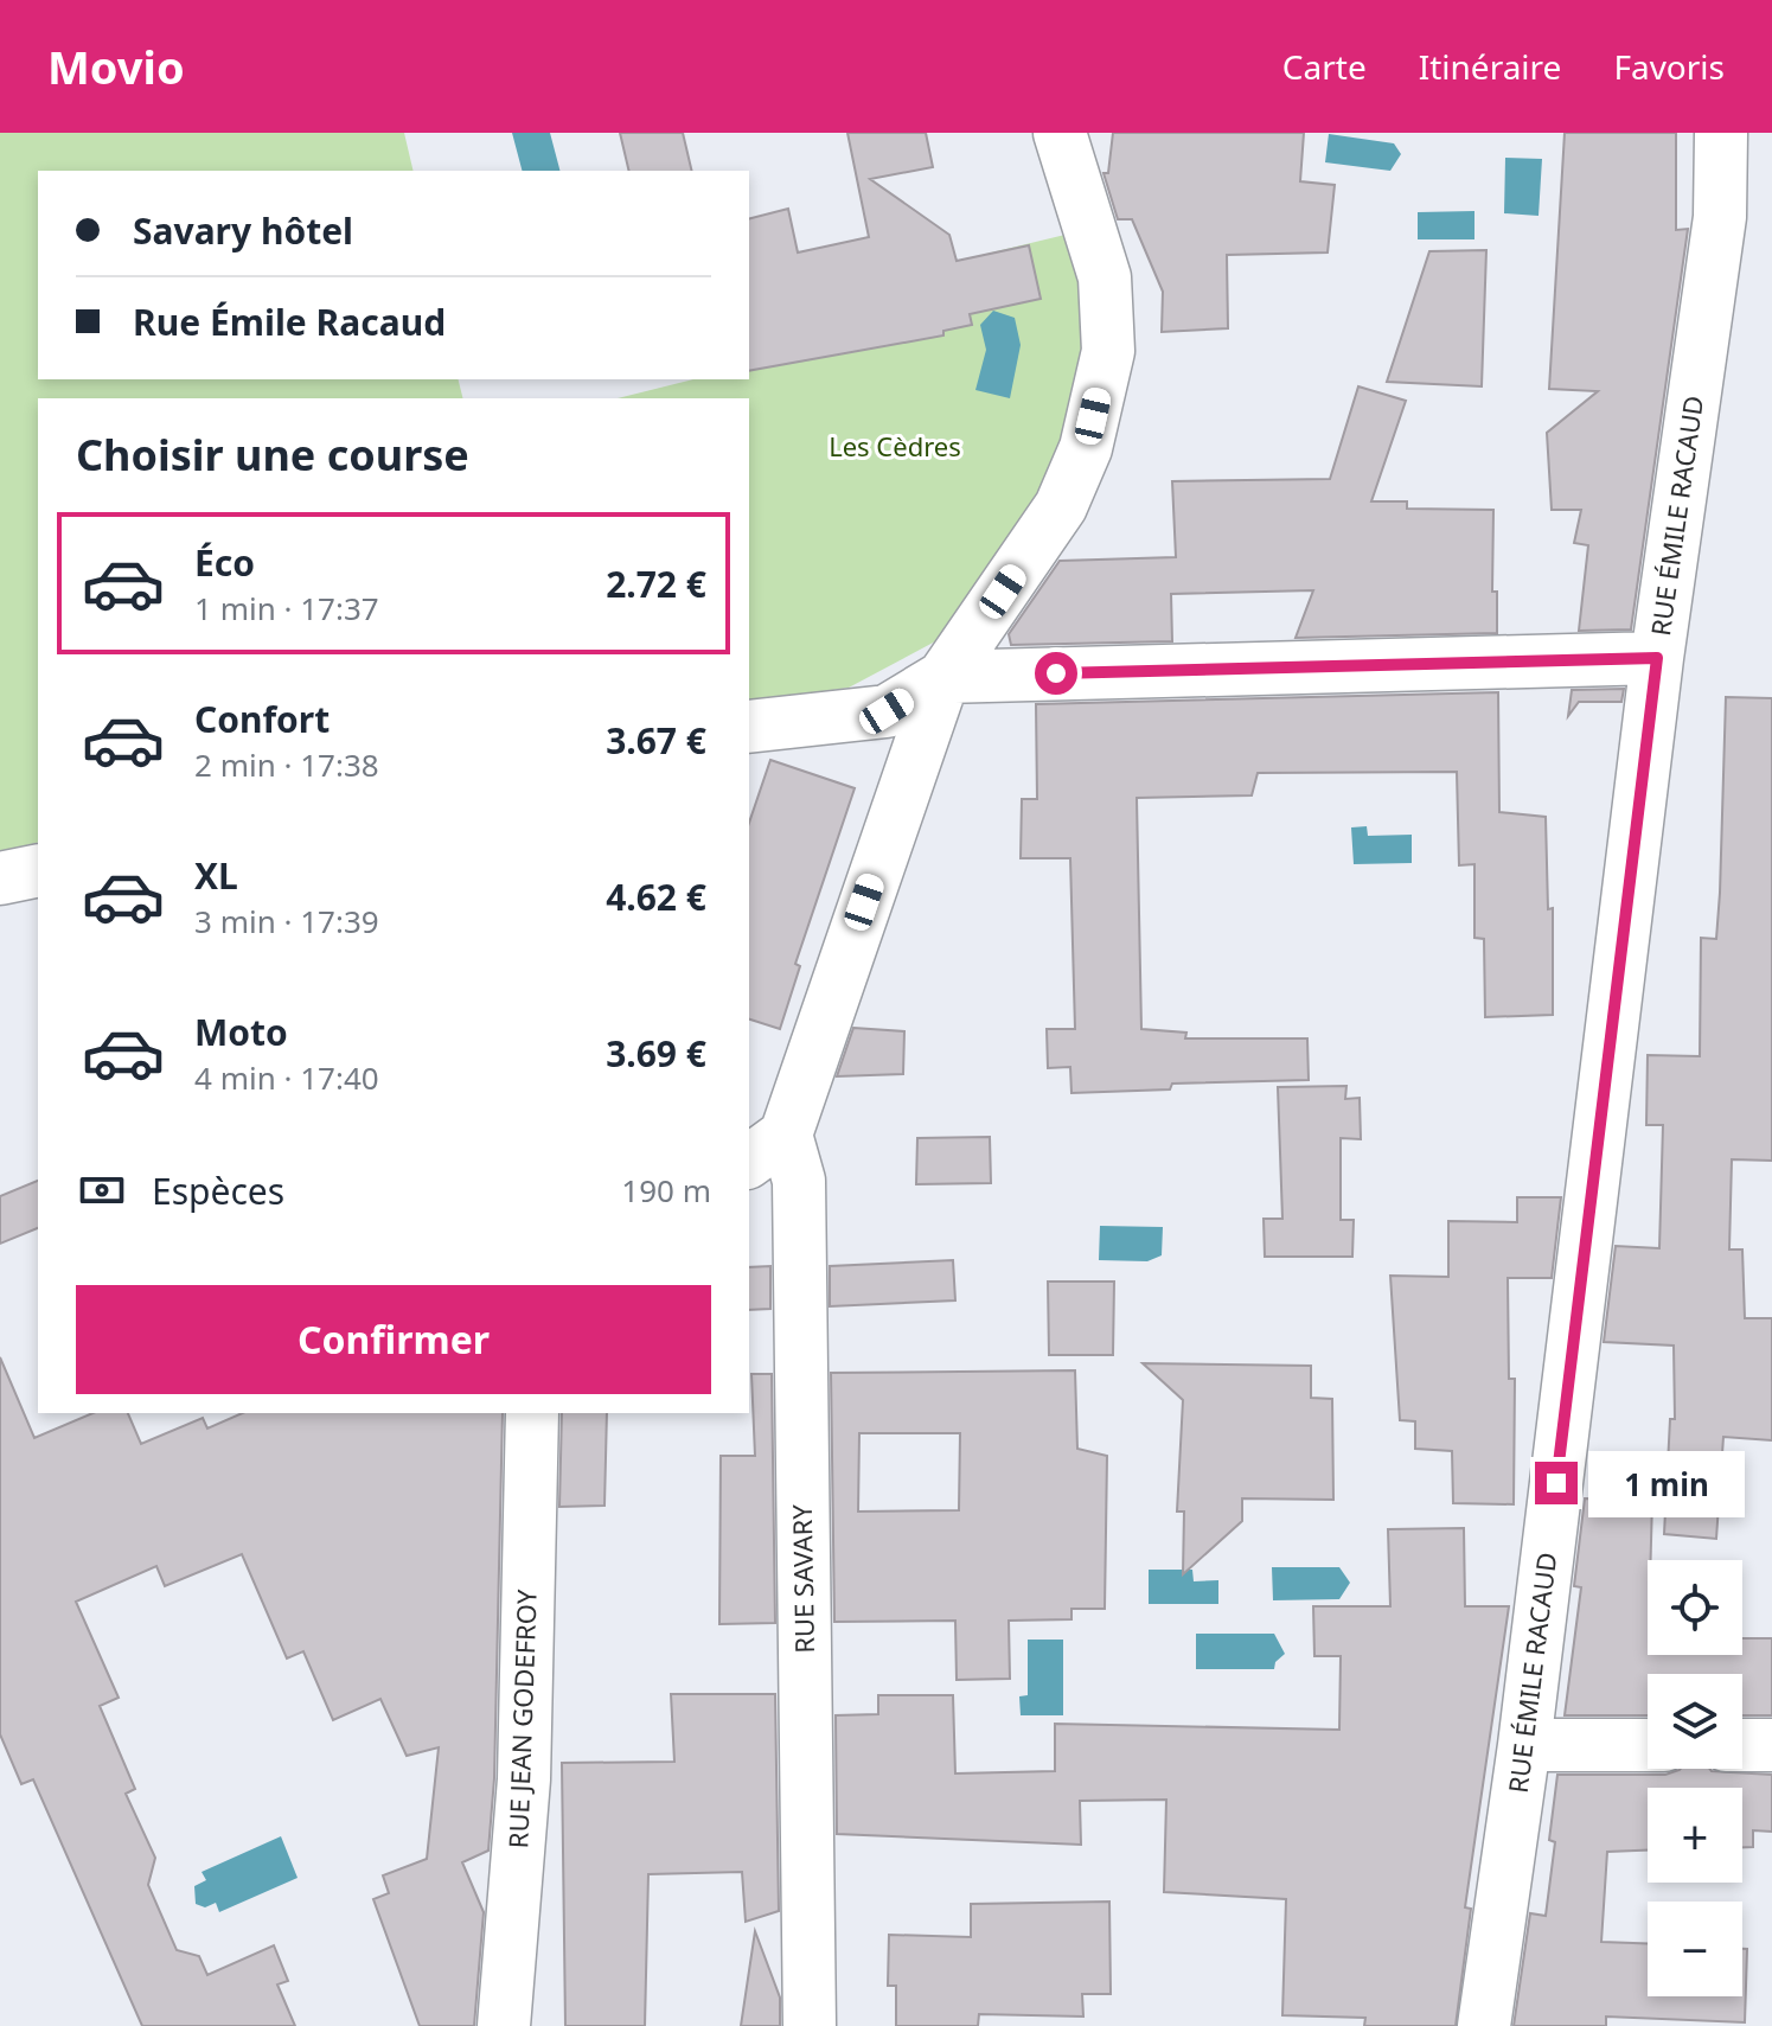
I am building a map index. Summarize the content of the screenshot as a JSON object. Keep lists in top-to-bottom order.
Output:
{
  "streets": {
    "street": ["RUE ÉMILE RACAUD", "RUE SAVARY", "RUE JEAN GODEFROY"]
  },
  "parks": ["Les Cèdres"],
  "page": {
    "header": "Movio",
    "nav": ["Carte", "Itinéraire", "Favoris"],
    "banner": ["Savary hôtel", "Rue Émile Racaud"],
    "heading": "Choisir une course",
    "list": [
      {
        "name": "Éco",
        "note": "1 min · 17:37",
        "value": "2.72 €"
      },
      {
        "name": "Confort",
        "note": "2 min · 17:38",
        "value": "3.67 €"
      },
      {
        "name": "XL",
        "note": "3 min · 17:39",
        "value": "4.62 €"
      },
      {
        "name": "Moto",
        "note": "4 min · 17:40",
        "value": "3.69 €"
      }
    ],
    "pay": ["Espèces", "190 m"],
    "buttons": "Confirmer",
    "bubble": "1 min",
    "map_buttons": ["+", "−"]
  }
}
